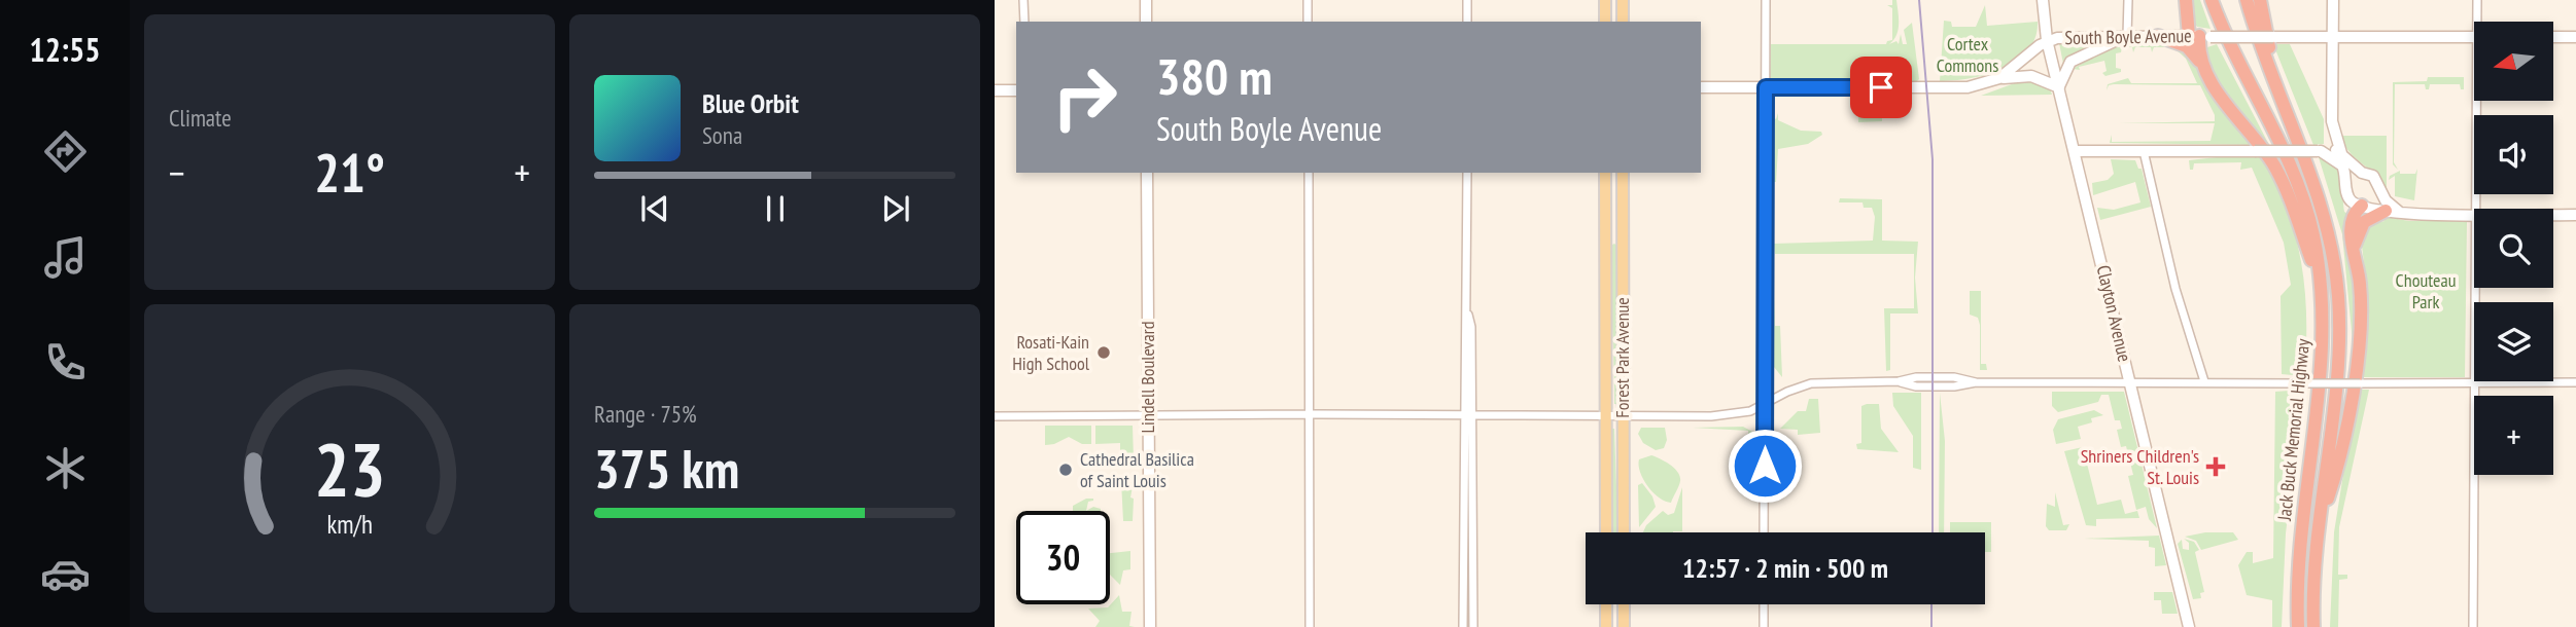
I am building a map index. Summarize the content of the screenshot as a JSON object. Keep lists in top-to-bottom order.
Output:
{
  "streets": {
    "highway": ["Jack Buck Memorial Highway"],
    "main road": ["Forest Park Avenue"],
    "street": ["South Boyle Avenue", "Clayton Avenue", "Lindell Boulevard"]
  },
  "crossings": [
    ["South Boyle Avenue", "Clayton Avenue"]
  ],
  "parks": ["Cortex Commons", "Chouteau Park"],
  "places": {
    "other": ["Rosati-Kain High School", "Cathedral Basilica of Saint Louis"],
    "health": ["Shriners Children's St. Louis"]
  },
  "north": "left",
  "page": {
    "tabs": "12:55",
    "tile": [
      "Climate",
      ["Range · 75%", "375 km"]
    ],
    "map_buttons": "+",
    "turn": ["380 m", "South Boyle Avenue"],
    "song": ["Blue Orbit", "Sona"],
    "heat": ["−", "21°", "+"],
    "limit": "30",
    "trip": "12:57 · 2 min · 500 m",
    "gauge": ["23", "km/h"]
  }
}
